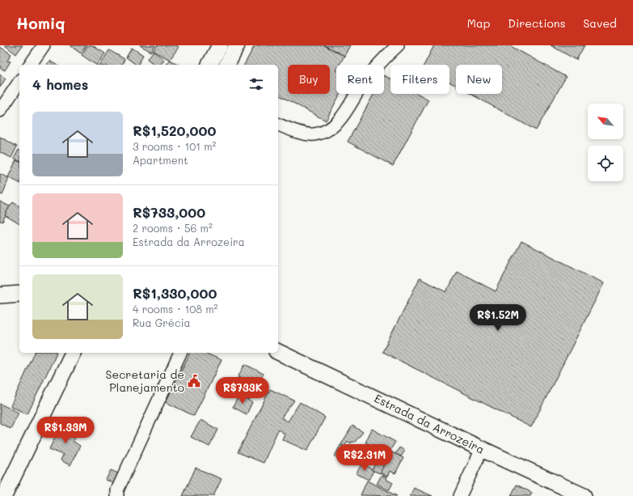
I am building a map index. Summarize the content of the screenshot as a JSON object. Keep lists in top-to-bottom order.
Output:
{
  "streets": {
    "main road": ["Estrada da Arrozeira"]
  },
  "places": {
    "public building": ["Secretaria de Planejamento"]
  },
  "north": "top left",
  "page": {
    "header": "Homiq",
    "nav": ["Map", "Directions", "Saved"],
    "chip": [
      "Buy",
      "Rent",
      "Filters",
      "New"
    ],
    "heading": "4 homes",
    "list": [
      {
        "name": "R$1,520,000",
        "note": "3 rooms · 101 m² · Apartment"
      },
      {
        "name": "R$733,000",
        "note": "2 rooms · 56 m² · Estrada da Arrozeira"
      },
      {
        "name": "R$1,330,000",
        "note": "4 rooms · 108 m² · Rua Grécia"
      }
    ],
    "price": [
      "R$1.52M",
      "R$733K",
      "R$1.33M",
      "R$2.31M"
    ]
  }
}
